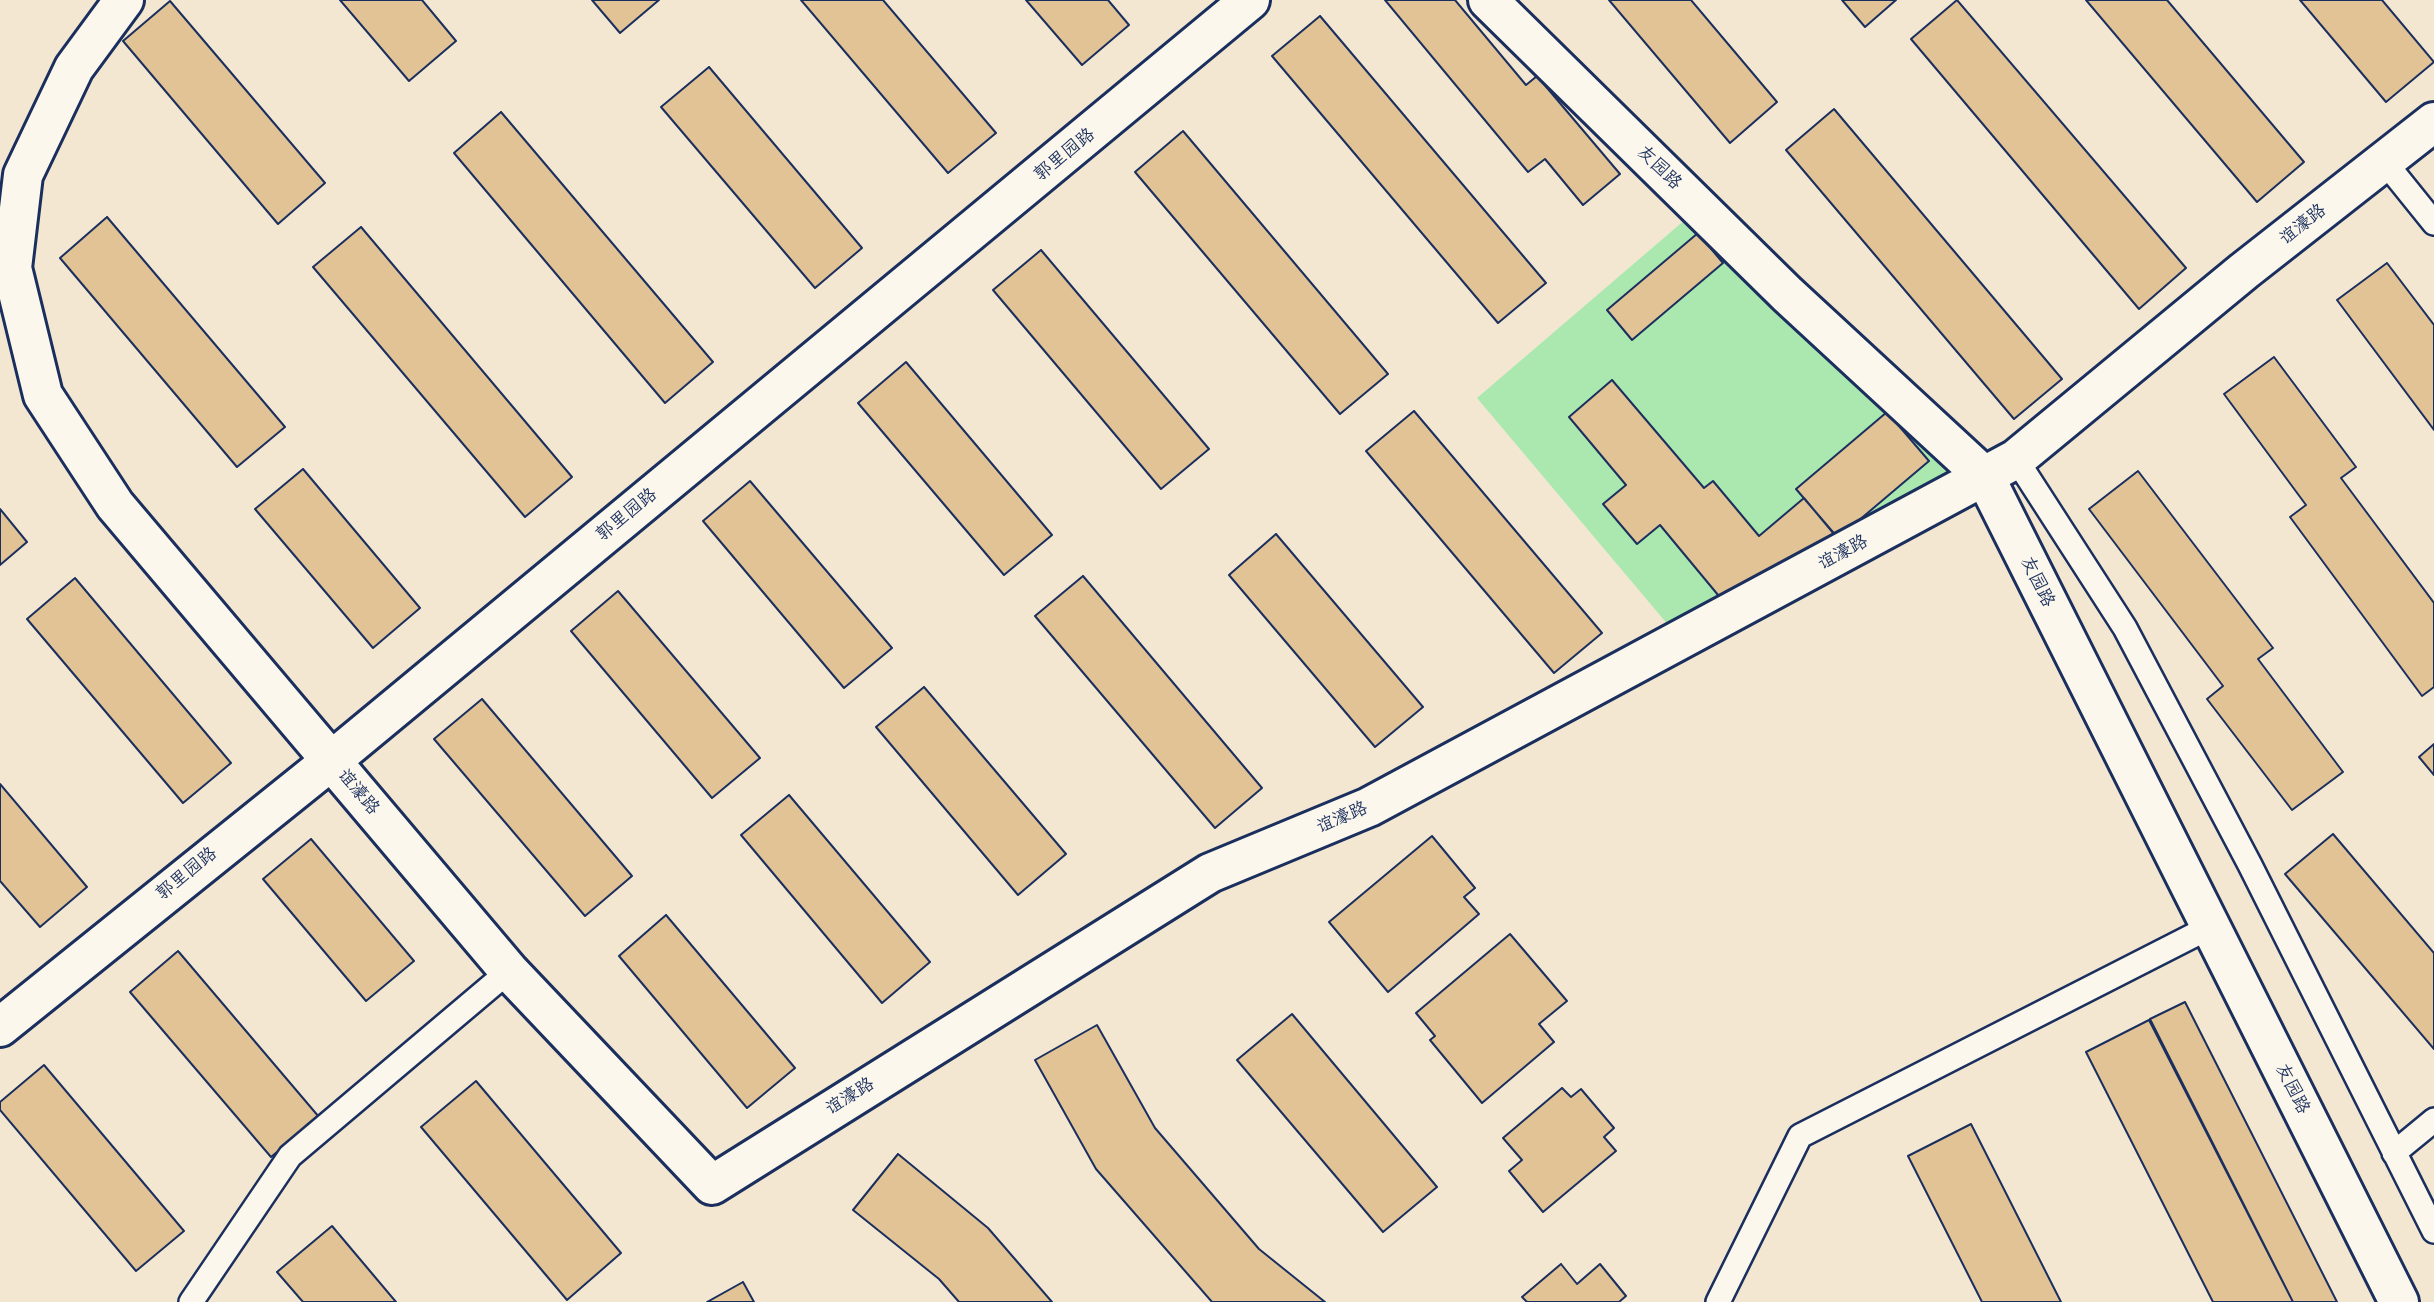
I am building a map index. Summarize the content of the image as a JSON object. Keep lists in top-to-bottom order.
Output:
{
  "streets": {
    "street": ["郭里园路", "友园路", "谊濠路"]
  },
  "crossings": [
    ["郭里园路", "谊濠路"],
    ["友园路", "谊濠路"]
  ]
}
